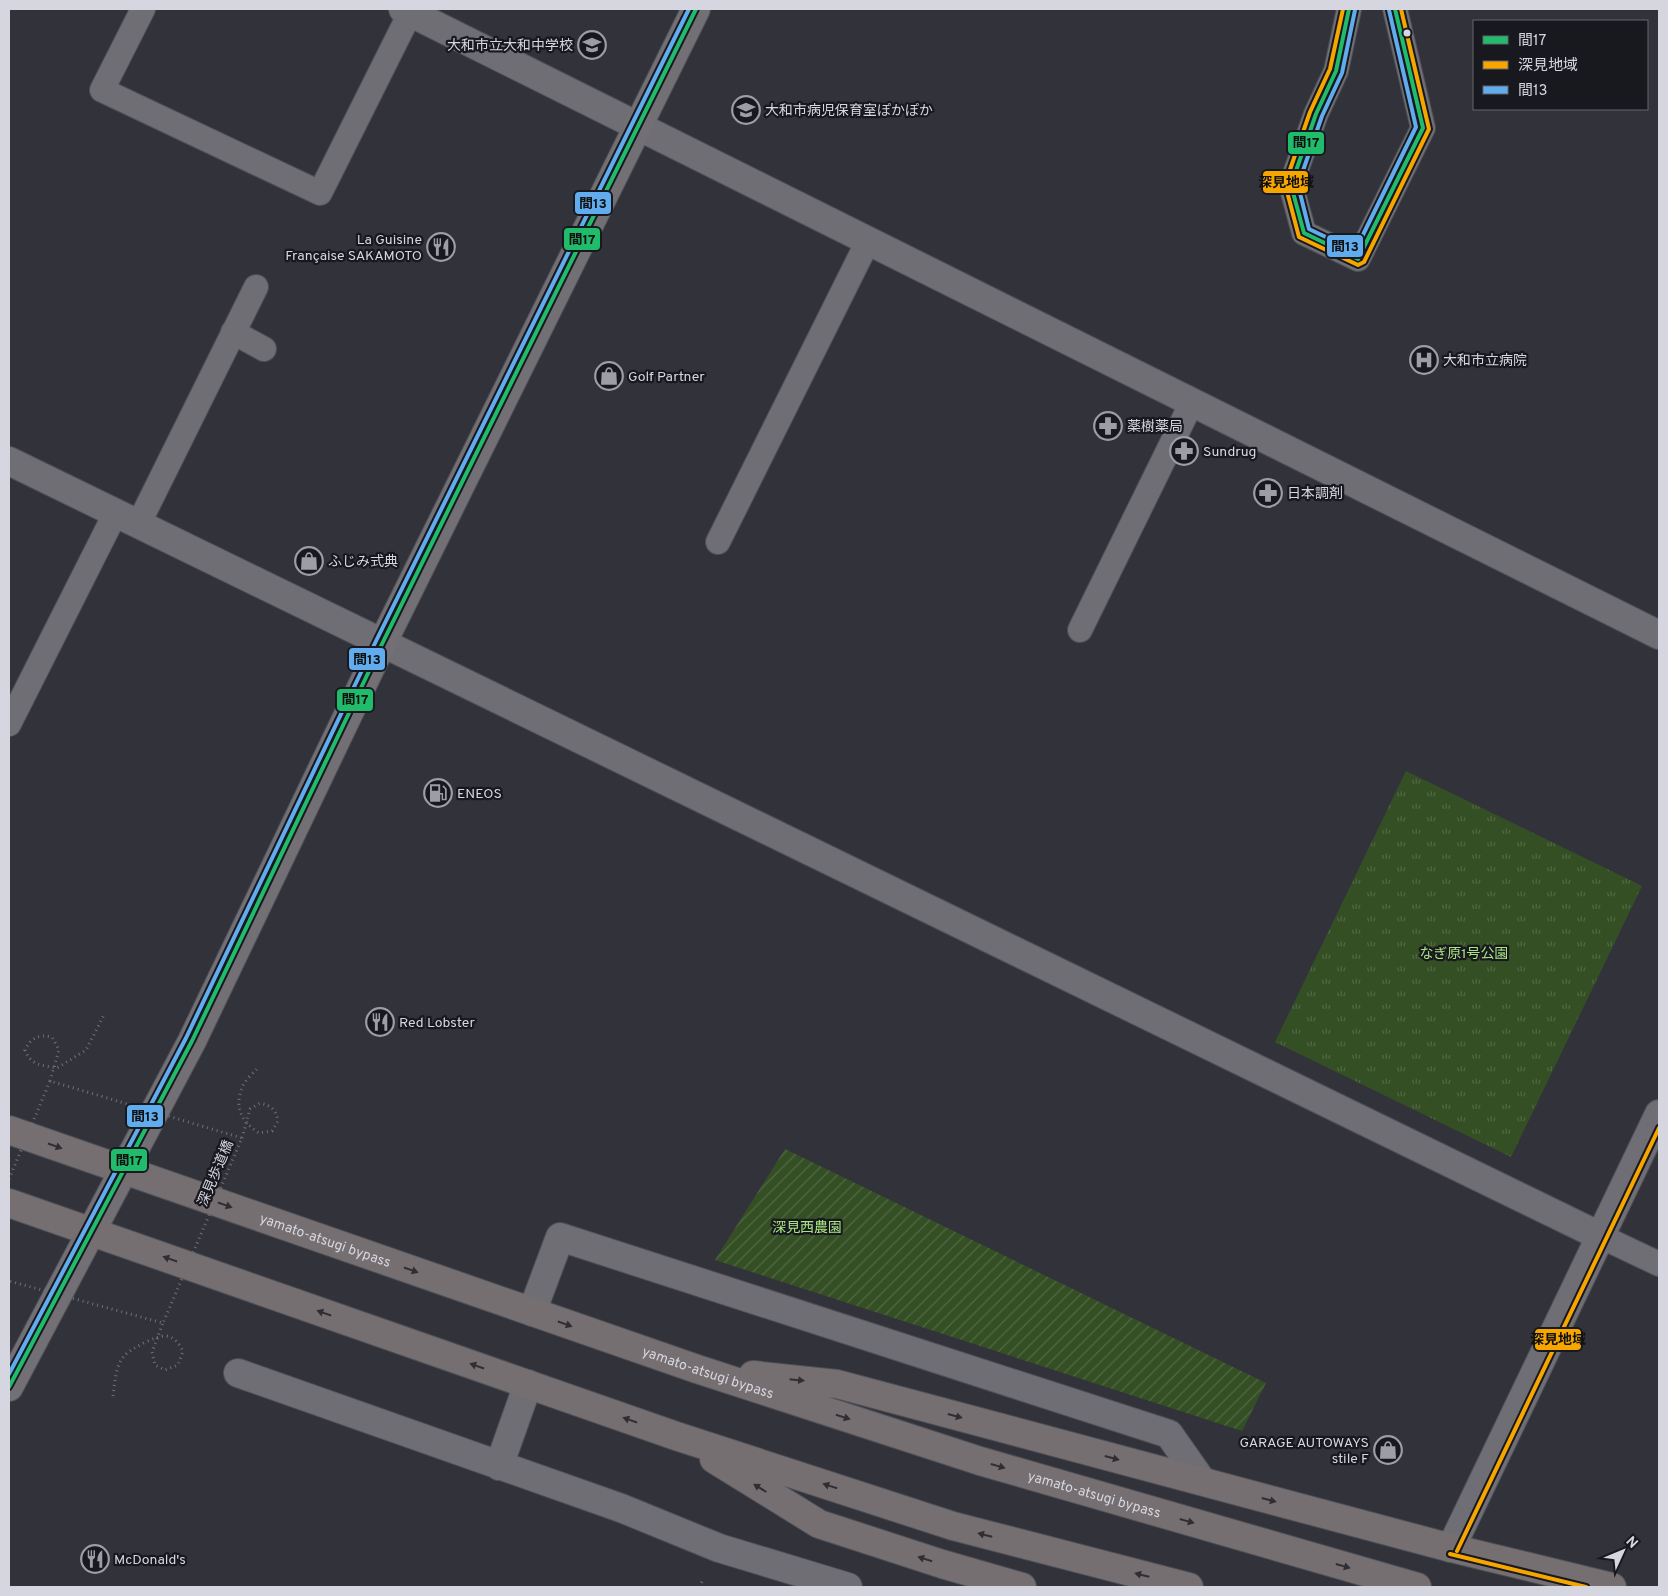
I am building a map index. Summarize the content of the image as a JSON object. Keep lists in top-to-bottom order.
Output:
{
  "streets": {
    "highway": ["yamato-atsugi bypass"],
    "path": ["深見歩道橋"]
  },
  "parks": ["なぎ原1号公園", "深見西農園"],
  "places": {
    "school or university": ["大和市立大和中学校", "大和市病児保育室ぽかぽか"],
    "restaurant": ["La Guisine Française SAKAMOTO", "Red Lobster", "McDonald's"],
    "hospital": ["大和市立病院"],
    "shop": ["Golf Partner", "ふじみ式典", "GARAGE AUTOWAYS stile F"],
    "pharmacy": ["薬樹薬局", "Sundrug", "日本調剤"],
    "fuel station": ["ENEOS"]
  },
  "lines": ["transit line 間17", "transit line 深見地域", "transit line 間13"],
  "legend": ["間17", "深見地域", "間13"],
  "north": "top right"
}
